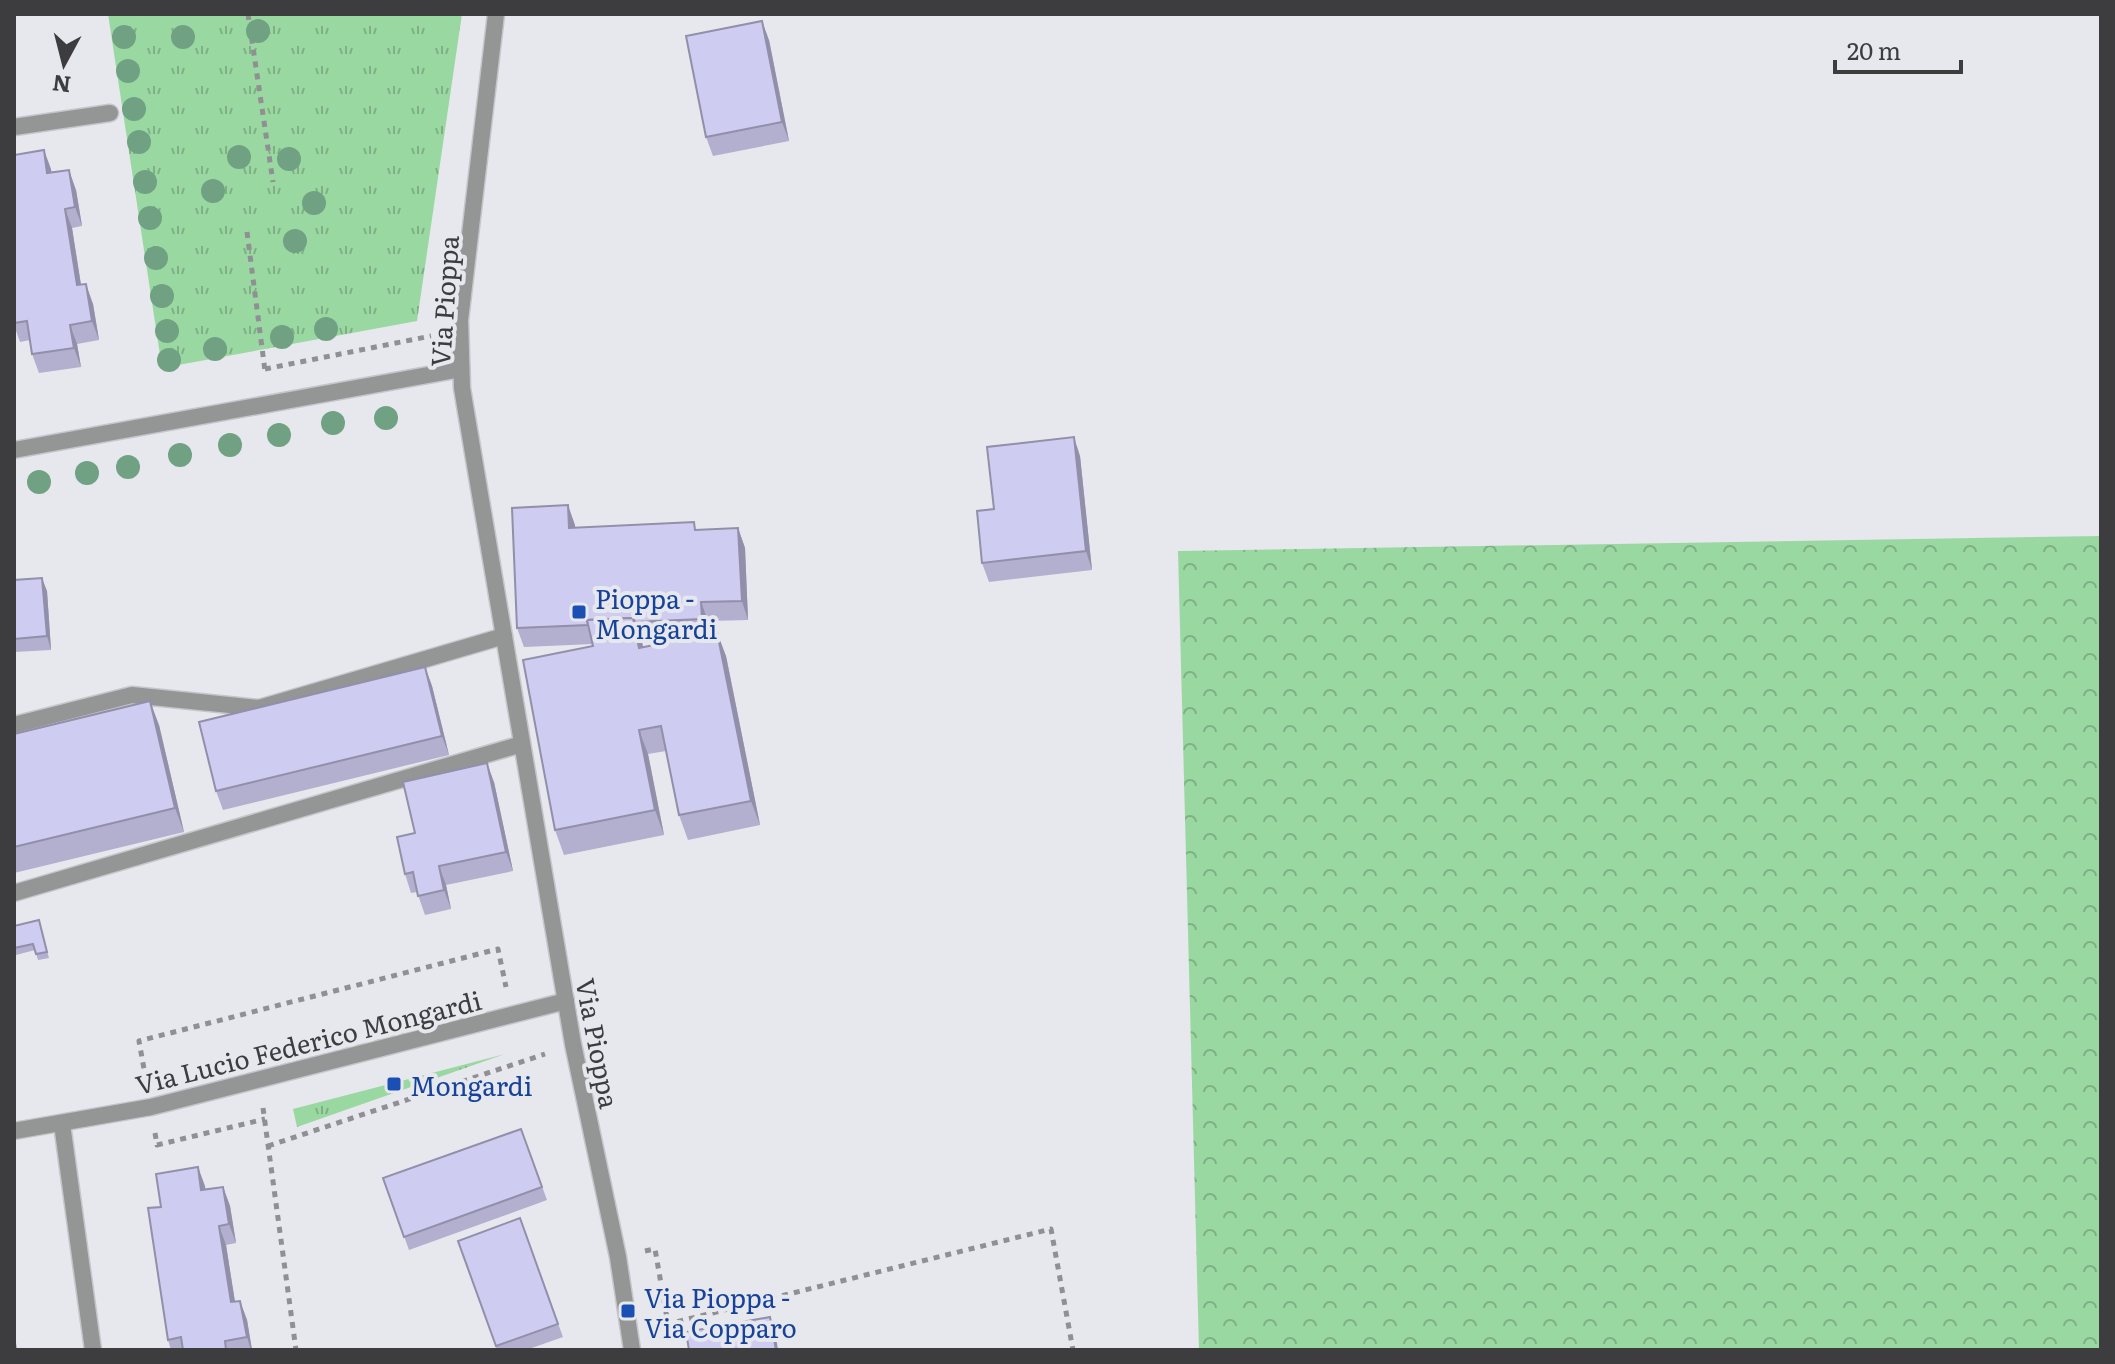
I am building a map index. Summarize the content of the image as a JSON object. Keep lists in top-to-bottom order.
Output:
{
  "streets": {
    "street": ["Via Pioppa", "Via Lucio Federico Mongardi"]
  },
  "crossings": [
    ["Via Pioppa", "Via Lucio Federico Mongardi"]
  ],
  "places": {
    "transit": ["Pioppa - Mongardi", "Mongardi", "Via Pioppa - Via Copparo"]
  },
  "scale_bar": "20 m",
  "north": "bottom"
}
